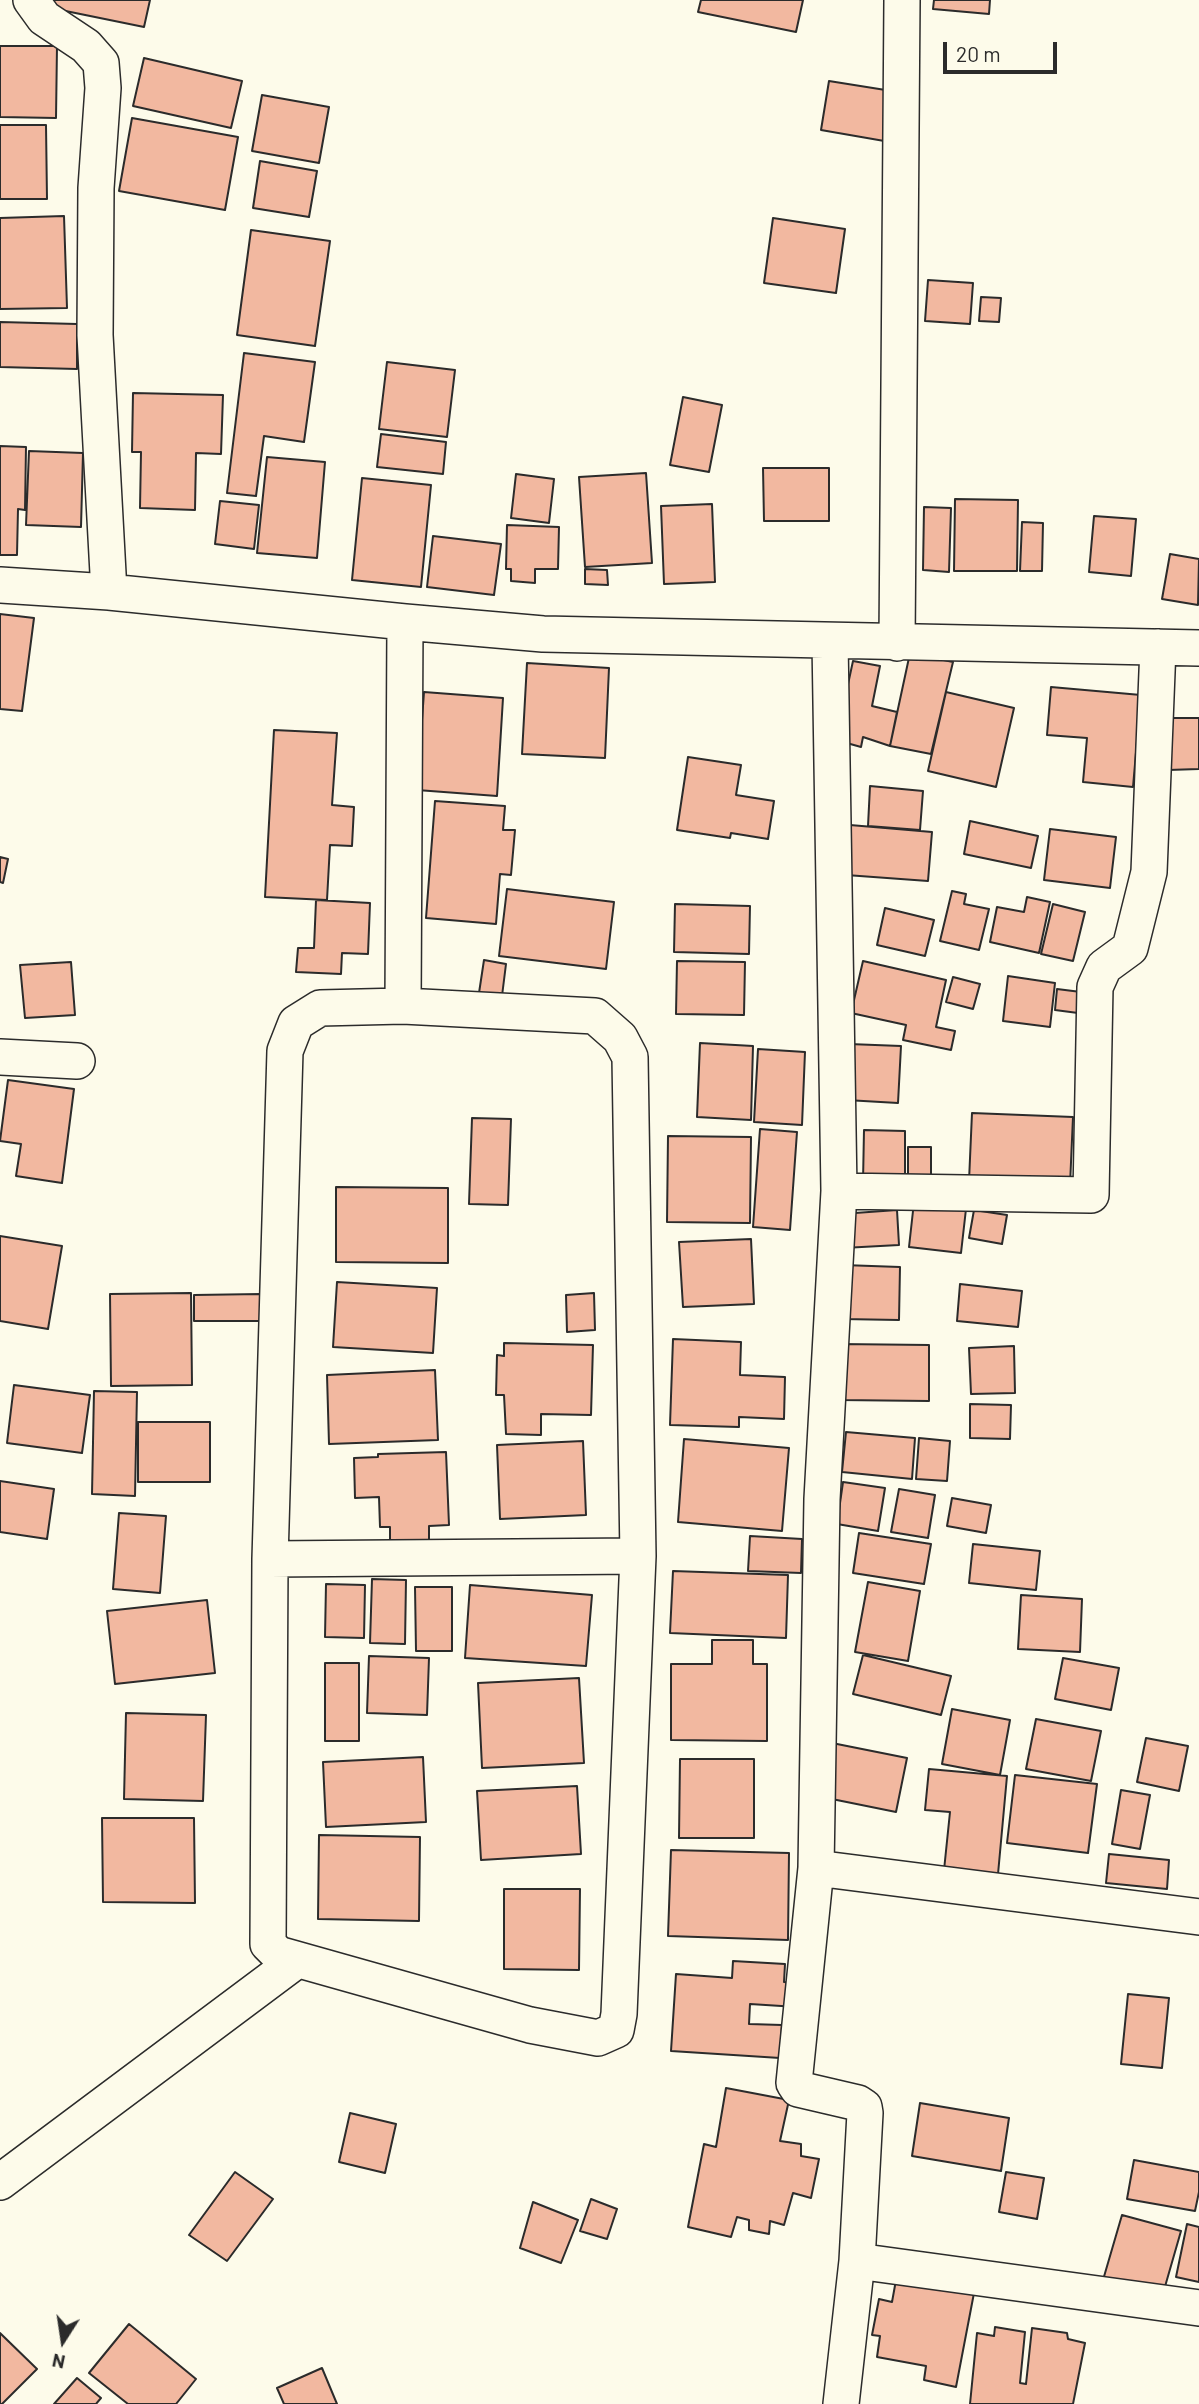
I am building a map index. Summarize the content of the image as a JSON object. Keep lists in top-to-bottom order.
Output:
{
  "scale_bar": "20 m",
  "north": "bottom"
}
